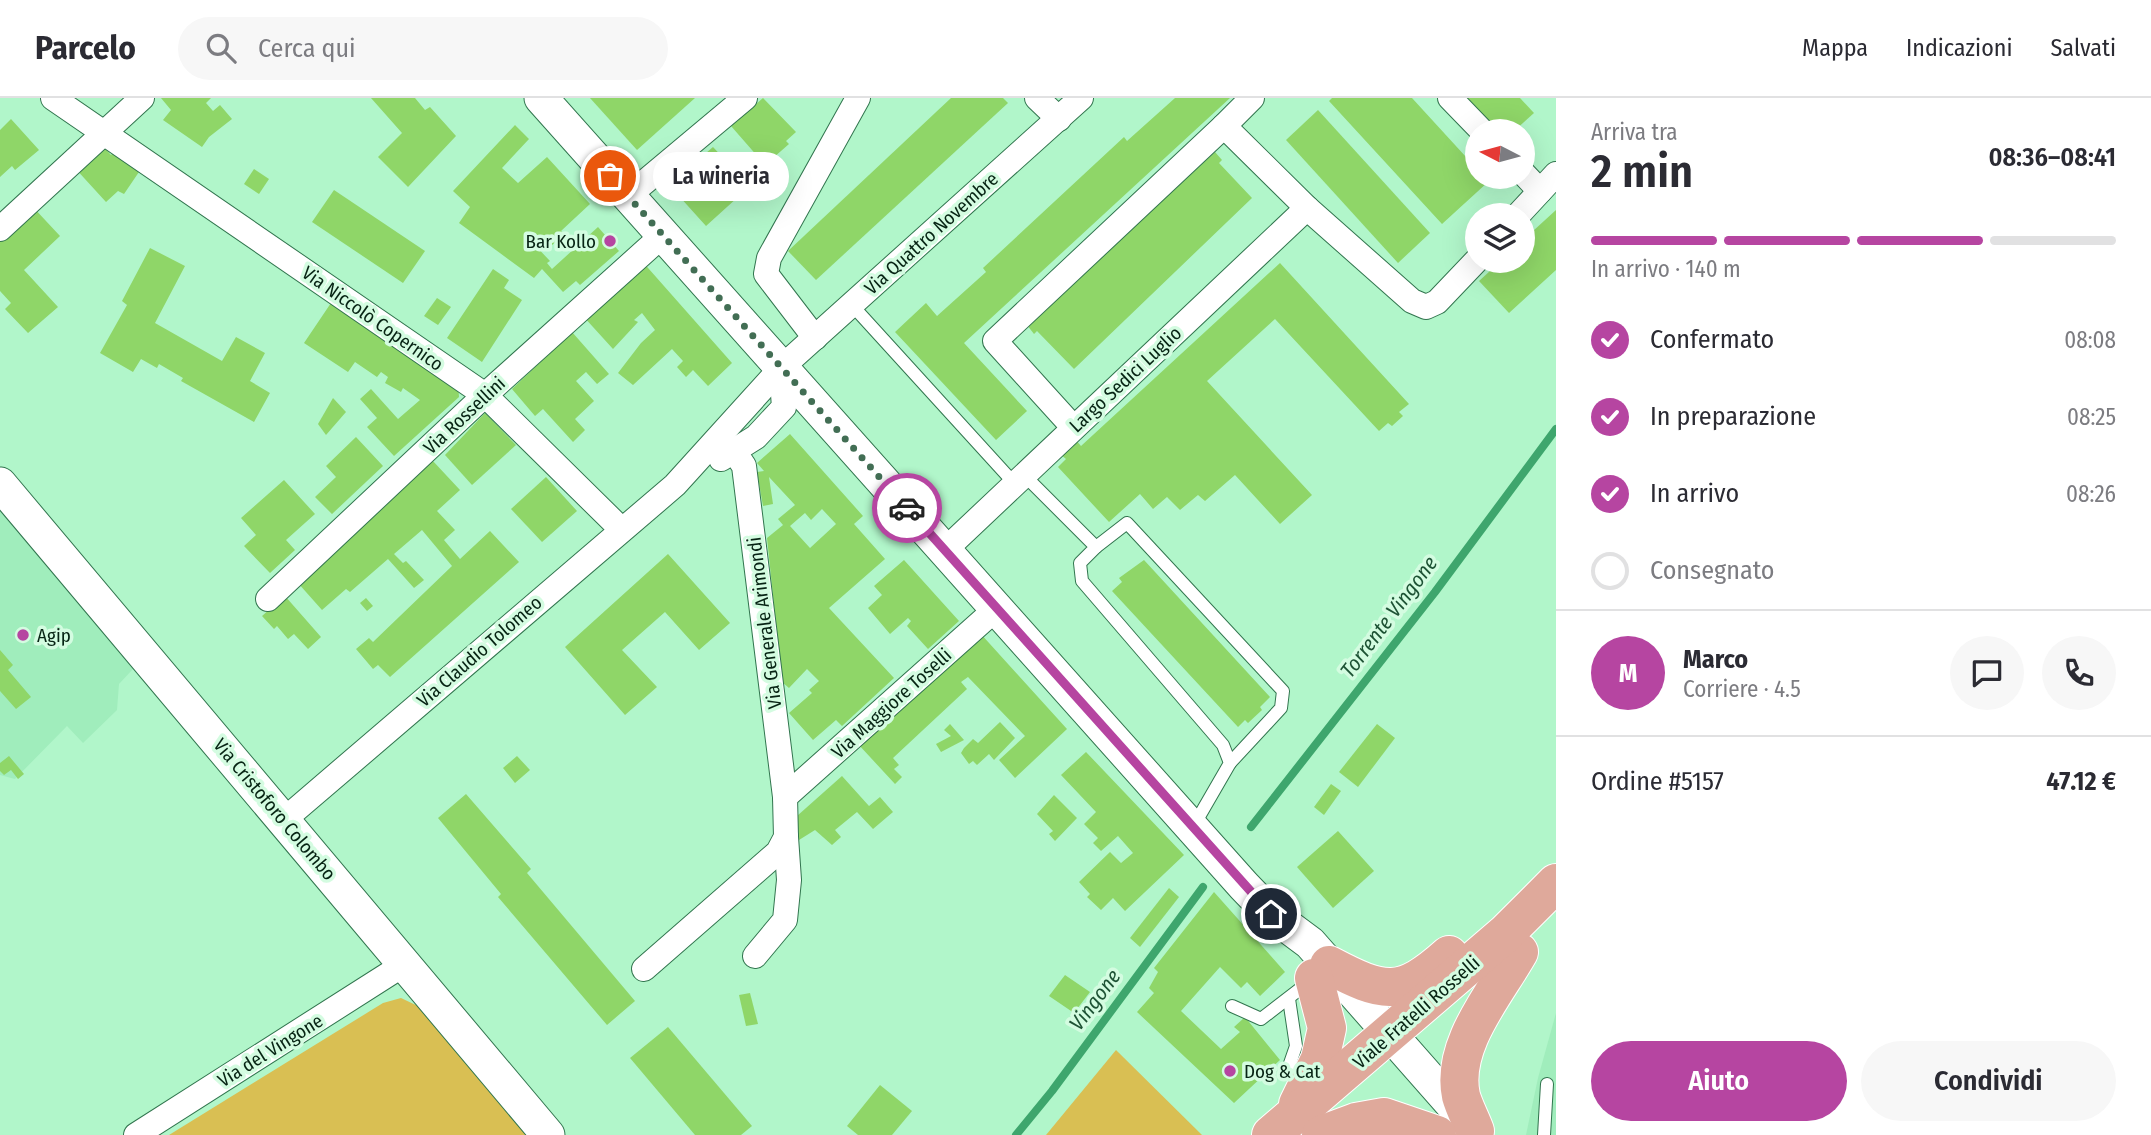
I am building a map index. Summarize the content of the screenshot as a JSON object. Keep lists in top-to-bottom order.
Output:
{
  "streets": {
    "main road": ["Via Cristoforo Colombo", "Viale Fratelli Rosselli"],
    "street": [
      "Via Quattro Novembre",
      "Via Niccolò Copernico",
      "Largo Sedici Luglio",
      "Via Rossellini",
      "Via Generale Arimondi",
      "Via Claudio Tolomeo",
      "Via Maggiore Toselli",
      "Via del Vingone"
    ]
  },
  "crossings": [
    ["Via Quattro Novembre", "Via Claudio Tolomeo"],
    ["Via Niccolò Copernico", "Via Rossellini"],
    ["Via Niccolò Copernico", "Via Claudio Tolomeo"],
    ["Via Generale Arimondi", "Via Claudio Tolomeo"],
    ["Via Generale Arimondi", "Via Maggiore Toselli"],
    ["Via Claudio Tolomeo", "Via Cristoforo Colombo"],
    ["Via Cristoforo Colombo", "Via del Vingone"]
  ],
  "water": ["Torrente Vingone", "Vingone"],
  "places": [
    "La wineria",
    "Bar Kollo",
    "Agip",
    "Dog & Cat"
  ],
  "north": "left",
  "page": {
    "header": "Parcelo",
    "search": "Cerca qui",
    "nav": ["Mappa", "Indicazioni", "Salvati"],
    "heading": ["2 min", "Arriva tra", "08:36–08:41"],
    "panel": [
      "Marco",
      "Corriere · 4.5",
      "Ordine #5157",
      "47.12 €"
    ],
    "bubble": "La wineria",
    "bar": "In arrivo · 140 m",
    "list": [
      ["Confermato", "08:08"],
      ["In preparazione", "08:25"],
      ["In arrivo", "08:26"],
      "Consegnato"
    ],
    "round": "M",
    "buttons": ["Aiuto", "Condividi"]
  }
}
